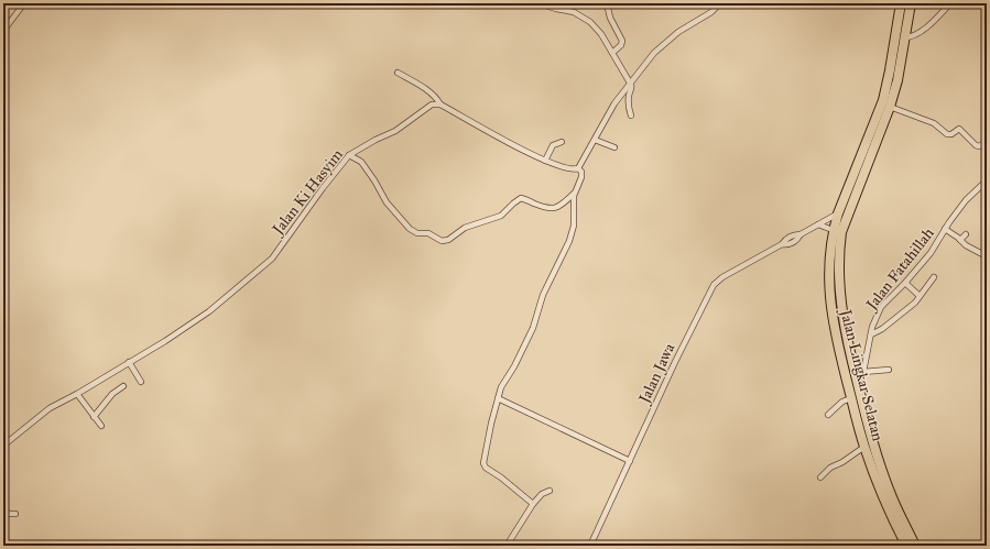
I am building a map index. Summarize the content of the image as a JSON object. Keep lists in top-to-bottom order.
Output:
{
  "streets": {
    "highway": ["Jalan Lingkar Selatan"],
    "street": ["Jalan Ki Hasyim", "Jalan Fatahillah", "Jalan Jawa"]
  },
  "crossings": [
    ["Jalan Fatahillah", "Jalan Lingkar Selatan"],
    ["Jalan Jawa", "Jalan Lingkar Selatan"]
  ]
}
